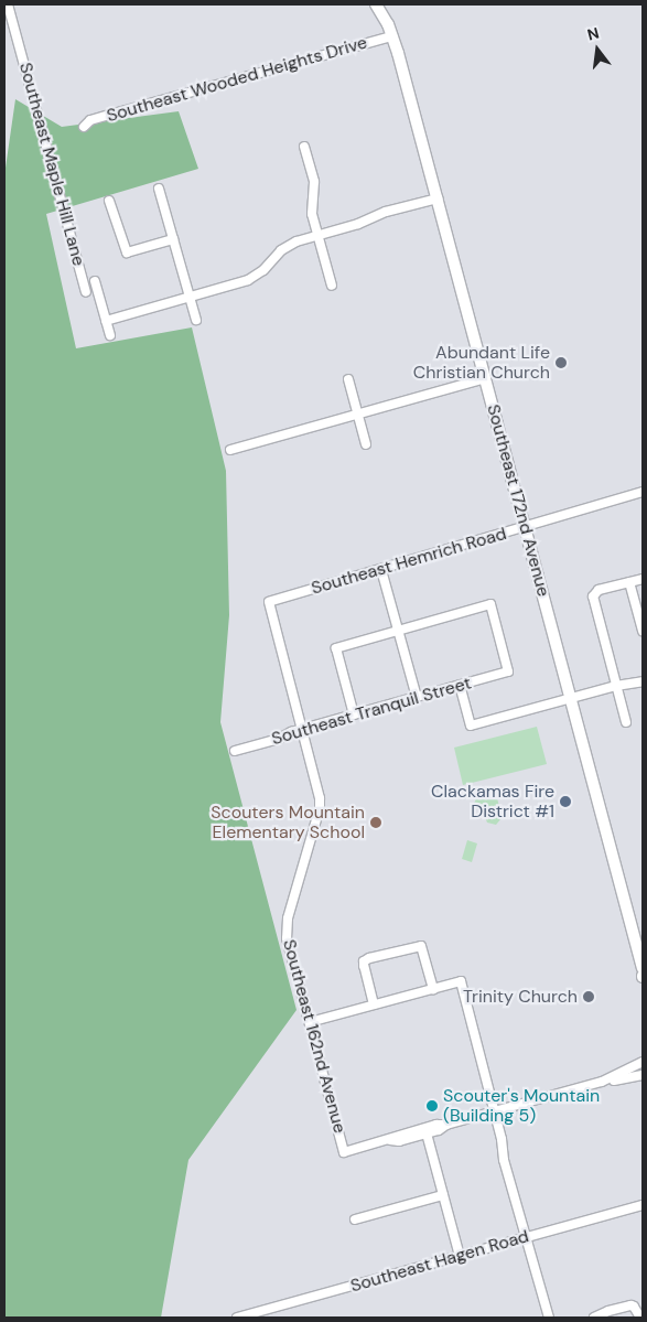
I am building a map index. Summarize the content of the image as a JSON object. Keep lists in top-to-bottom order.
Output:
{
  "streets": {
    "main road": ["Southeast 172nd Avenue"],
    "street": [
      "Southeast Wooded Heights Drive",
      "Southeast Maple Hill Lane",
      "Southeast Hemrich Road",
      "Southeast Tranquil Street",
      "Southeast 162nd Avenue",
      "Southeast Hagen Road"
    ]
  },
  "crossings": [
    ["Southeast Wooded Heights Drive", "Southeast 172nd Avenue"],
    ["Southeast 172nd Avenue", "Southeast Hemrich Road"],
    ["Southeast Hemrich Road", "Southeast 162nd Avenue"],
    ["Southeast Tranquil Street", "Southeast 162nd Avenue"]
  ],
  "places": [
    "Abundant Life Christian Church",
    "Clackamas Fire District #1",
    "Scouters Mountain Elementary School",
    "Trinity Church",
    "Scouter's Mountain (Building 5)"
  ],
  "north": "top"
}
